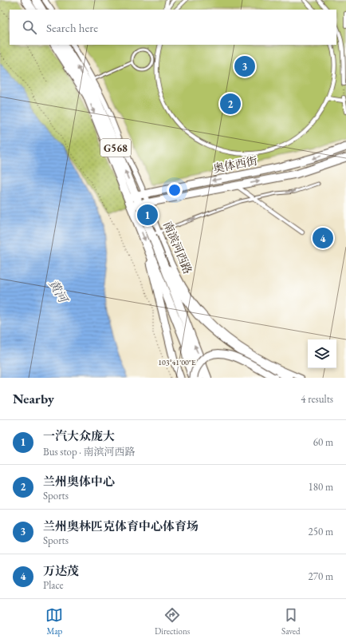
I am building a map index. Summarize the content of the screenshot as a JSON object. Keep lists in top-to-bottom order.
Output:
{
  "streets": {
    "highway": ["G568", "南滨河西路"],
    "main road": ["奥体西街"]
  },
  "crossings": [
    ["奥体西街", "南滨河西路"]
  ],
  "water": ["黄河"],
  "page": {
    "search": "Search here",
    "pins": [
      "3",
      "2",
      "1",
      "4"
    ],
    "heading": ["Nearby", "4 results"],
    "list": [
      {
        "mark": "1",
        "name": "一汽大众庞大",
        "note": "Bus stop · 南滨河西路",
        "value": "60 m"
      },
      {
        "mark": "2",
        "name": "兰州奥体中心",
        "note": "Sports",
        "value": "180 m"
      },
      {
        "mark": "3",
        "name": "兰州奥林匹克体育中心体育场",
        "note": "Sports",
        "value": "250 m"
      },
      {
        "mark": "4",
        "name": "万达茂",
        "note": "Place",
        "value": "270 m"
      }
    ],
    "nav": ["Map", "Directions", "Saved"]
  },
  "coordinates": ["103°41'00\"E"]
}
